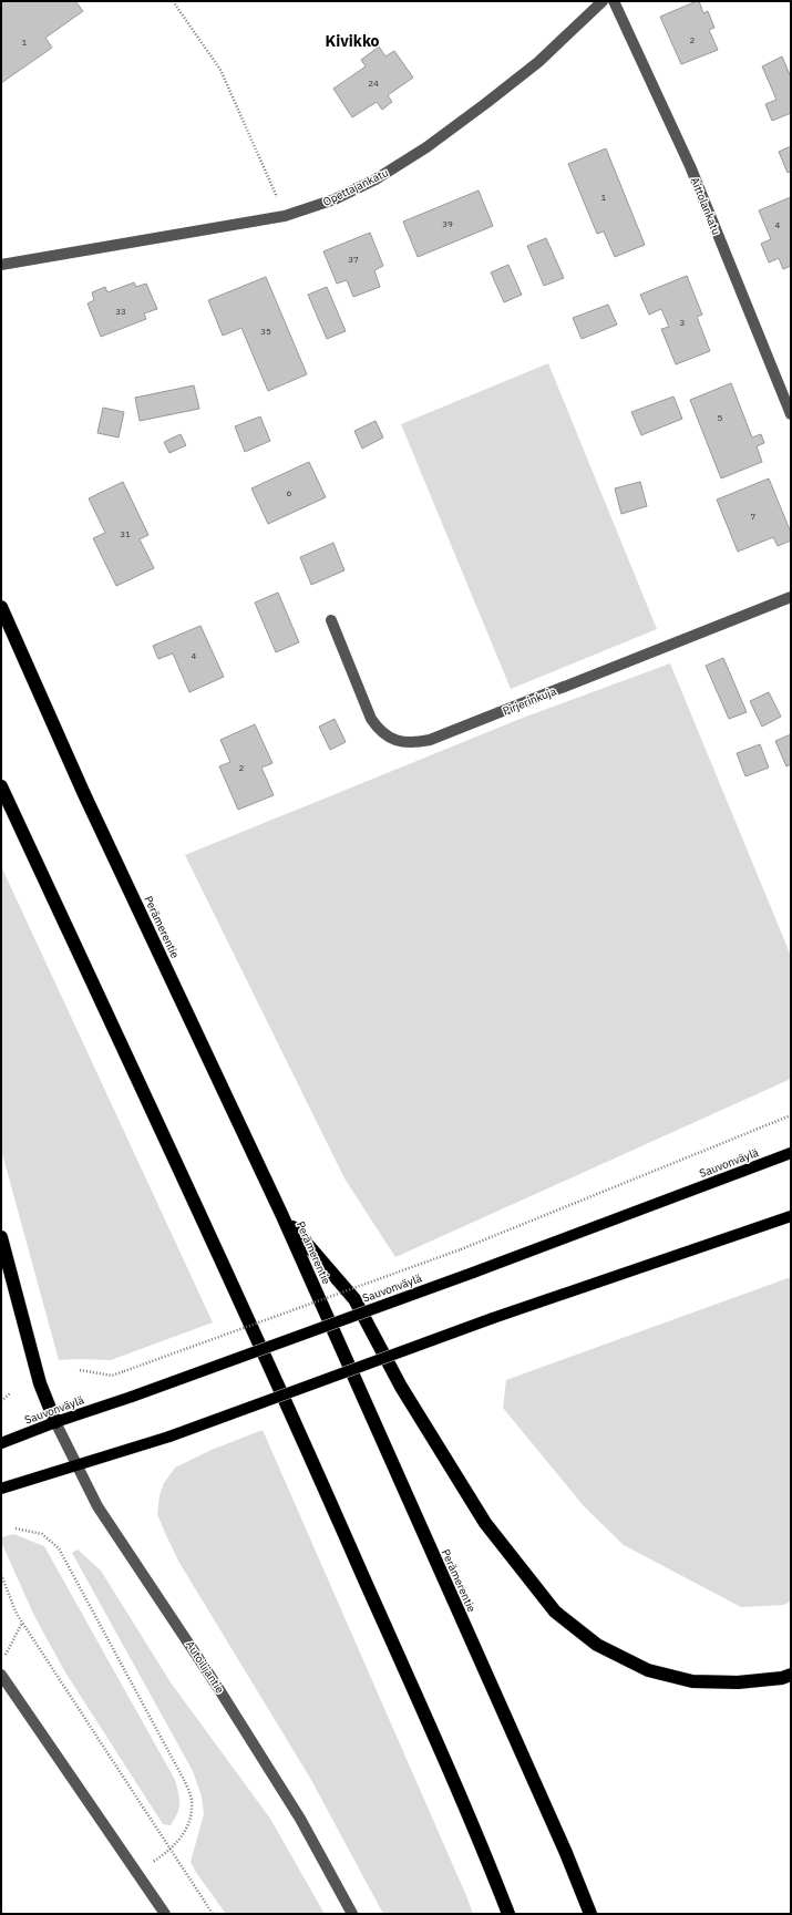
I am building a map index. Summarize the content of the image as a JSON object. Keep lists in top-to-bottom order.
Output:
{
  "streets": {
    "highway": ["Perämerentie"],
    "main road": ["Sauvonväylä"],
    "street": [
      "Opettajankatu",
      "Aittolankatu",
      "Pirjerinkuja",
      "Autoilijantie"
    ]
  },
  "crossings": [
    ["Sauvonväylä", "Autoilijantie"]
  ],
  "districts": ["Kivikko"],
  "house_numbers": [
    "2",
    "1",
    "24",
    "1",
    "39",
    "4",
    "37",
    "33",
    "3",
    "35",
    "5",
    "6",
    "7",
    "31",
    "4",
    "2"
  ]
}
